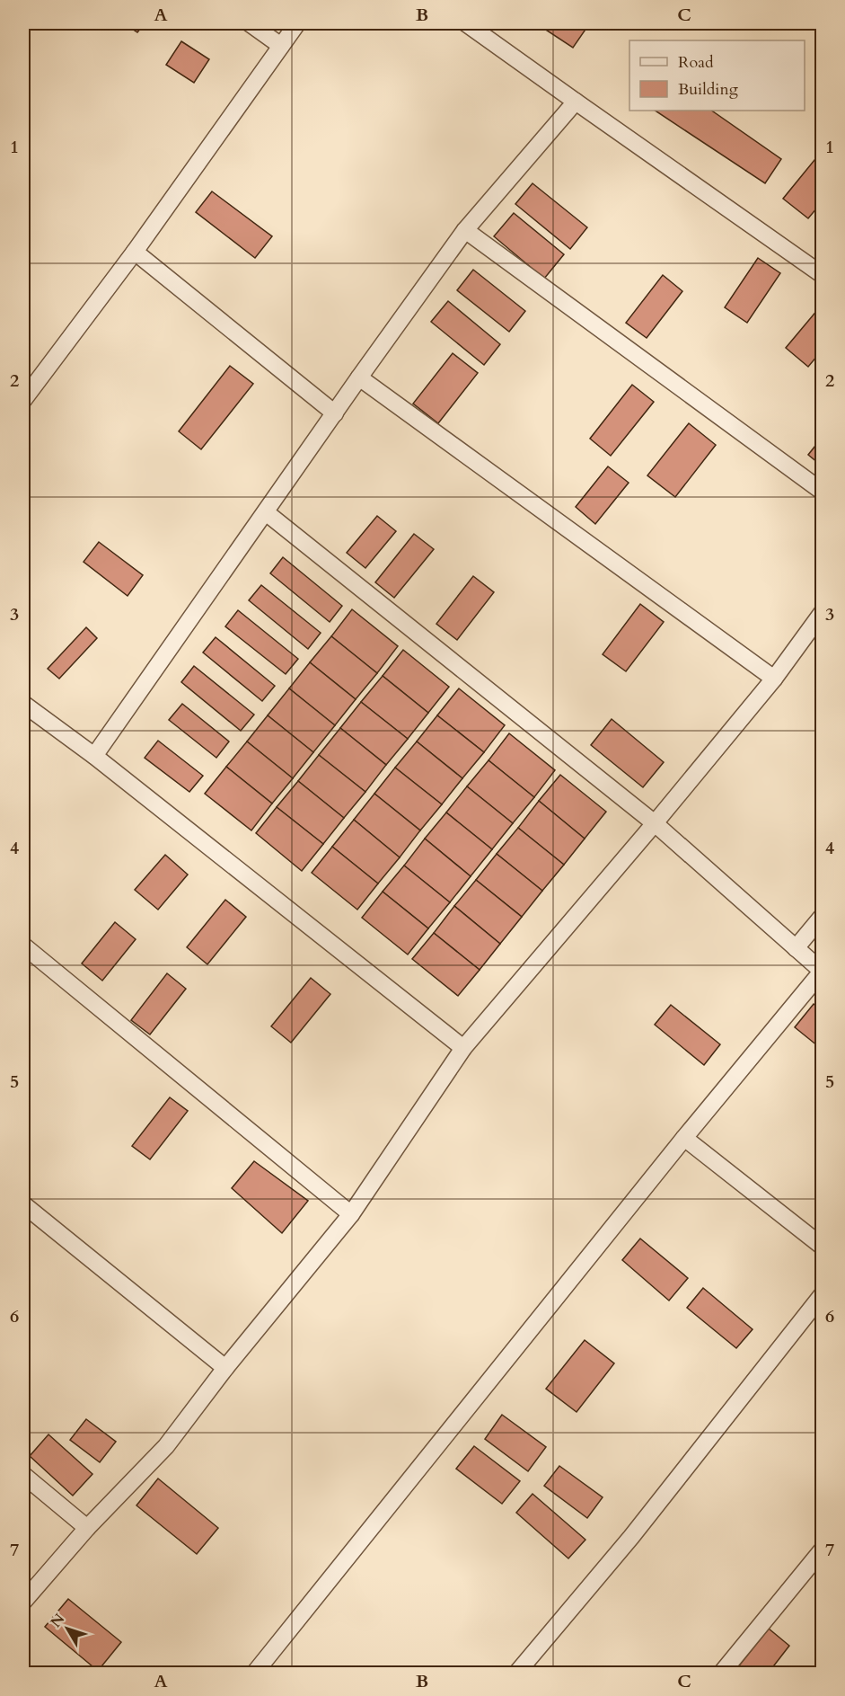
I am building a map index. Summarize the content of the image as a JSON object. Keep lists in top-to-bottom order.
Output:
{
  "legend": ["Road", "Building"],
  "north": "top left",
  "grid": {
    "columns": ["A", "B", "C"],
    "rows": [
      "1",
      "2",
      "3",
      "4",
      "5",
      "6",
      "7"
    ]
  }
}
